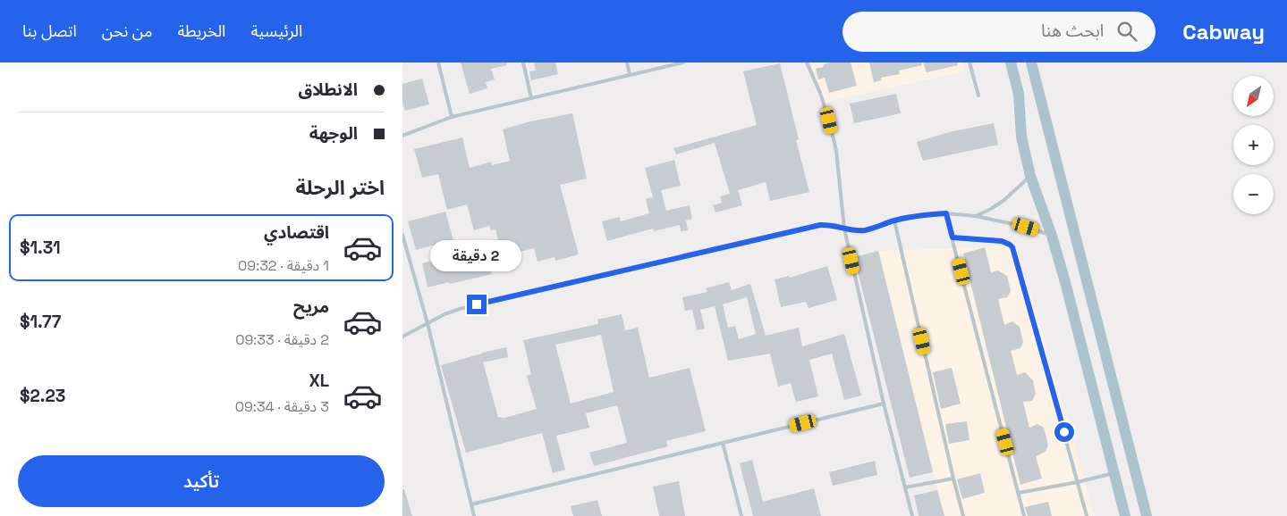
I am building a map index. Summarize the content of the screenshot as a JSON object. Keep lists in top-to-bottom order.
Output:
{
  "north": "bottom left",
  "page": {
    "header": "Cabway",
    "search": "ابحث هنا",
    "nav": [
      "الرئيسية",
      "الخريطة",
      "من نحن",
      "اتصل بنا"
    ],
    "banner": ["الانطلاق", "الوجهة"],
    "map_buttons": ["+", "−"],
    "heading": "اختر الرحلة",
    "list": [
      {
        "name": "اقتصادي",
        "note": "1 دقيقة · 09:32",
        "value": "$1.31"
      },
      {
        "name": "مريح",
        "note": "2 دقيقة · 09:33",
        "value": "$1.77"
      },
      {
        "name": "XL",
        "note": "3 دقيقة · 09:34",
        "value": "$2.23"
      }
    ],
    "bubble": "2 دقيقة",
    "buttons": "تأكيد"
  }
}
